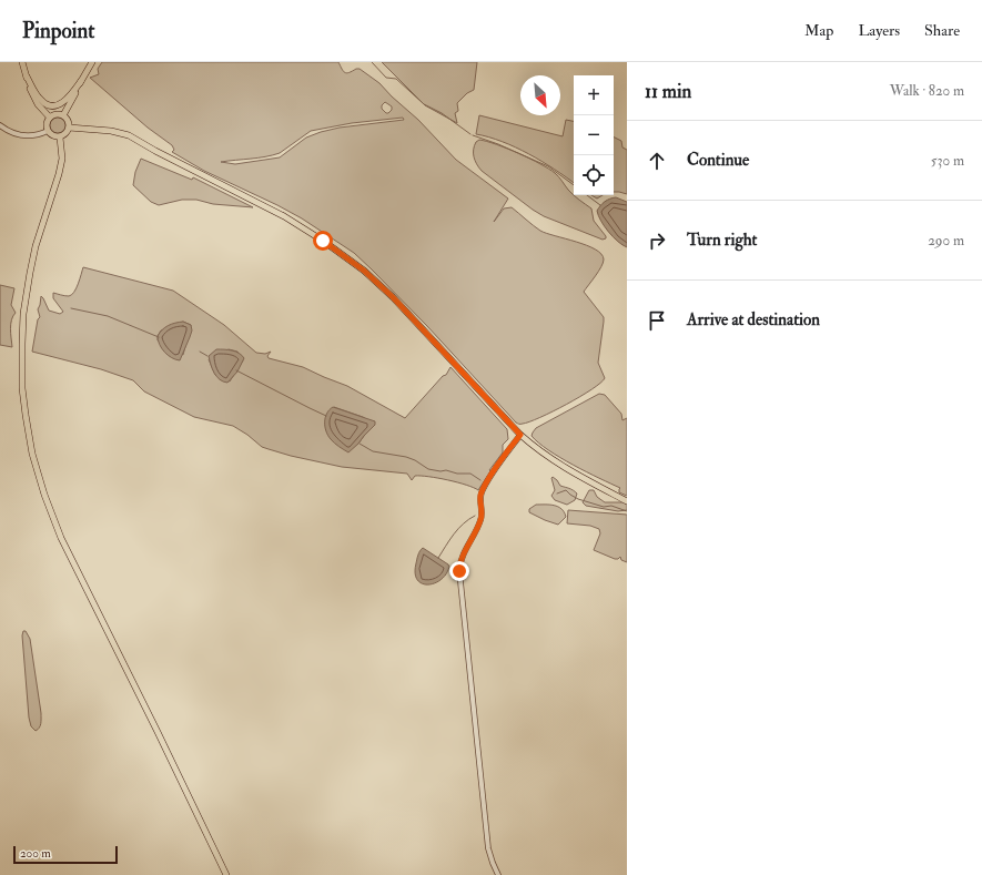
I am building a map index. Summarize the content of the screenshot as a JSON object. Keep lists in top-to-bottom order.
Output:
{
  "scale_bar": "200 m",
  "north": "bottom right",
  "page": {
    "header": "Pinpoint",
    "nav": ["Map", "Layers", "Share"],
    "heading": ["11 min", "Walk · 820 m"],
    "map_buttons": ["+", "−"],
    "list": [
      ["Continue", "530 m"],
      ["Turn right", "290 m"],
      "Arrive at destination"
    ],
    "scale": "200 m"
  }
}
